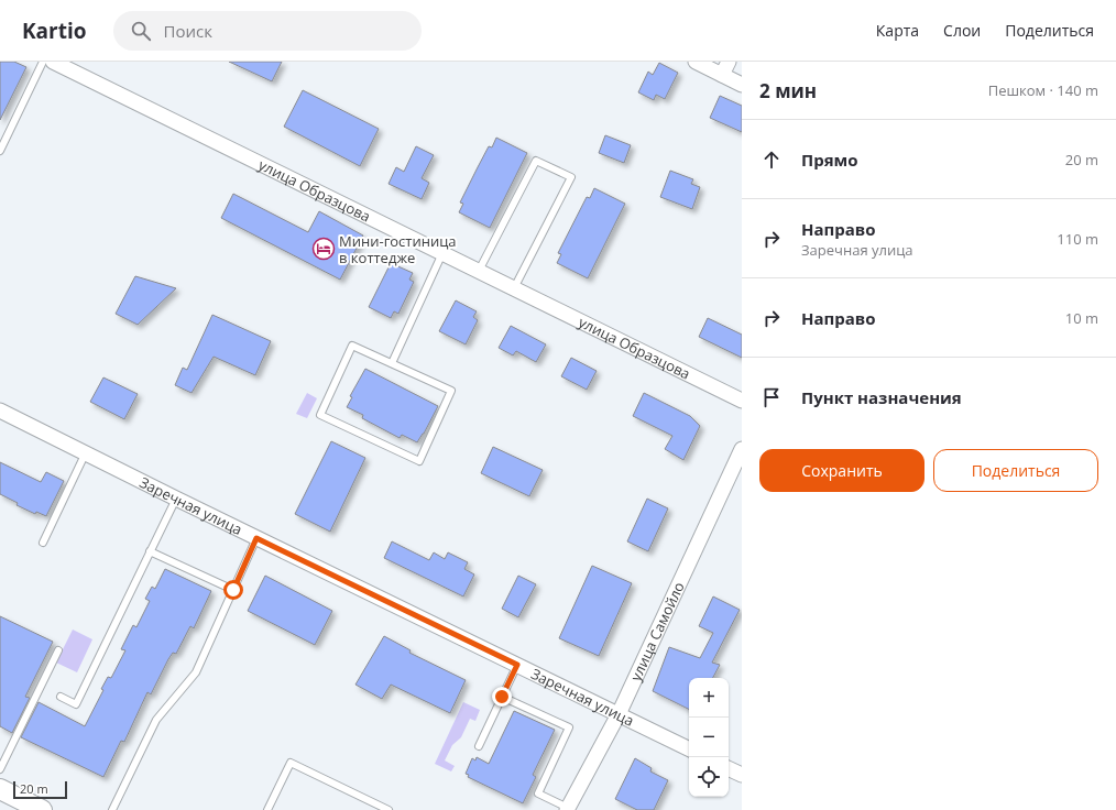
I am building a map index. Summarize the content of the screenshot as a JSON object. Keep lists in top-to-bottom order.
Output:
{
  "streets": {
    "street": ["улица Образцова", "Заречная улица", "улица Самойло"]
  },
  "crossings": [
    ["Заречная улица", "улица Самойло"]
  ],
  "places": {
    "hotel": ["Мини-гостиница в коттедже"]
  },
  "scale_bar": "20 m",
  "page": {
    "header": "Kartio",
    "search": "Поиск",
    "nav": ["Карта", "Слои", "Поделиться"],
    "heading": ["2 мин", "Пешком · 140 m"],
    "list": [
      ["Прямо", "20 m"],
      ["Направо", "Заречная улица", "110 m"],
      ["Направо", "10 m"],
      "Пункт назначения"
    ],
    "buttons": ["Сохранить", "Поделиться"],
    "map_buttons": ["+", "−"],
    "scale": "20 m"
  }
}
